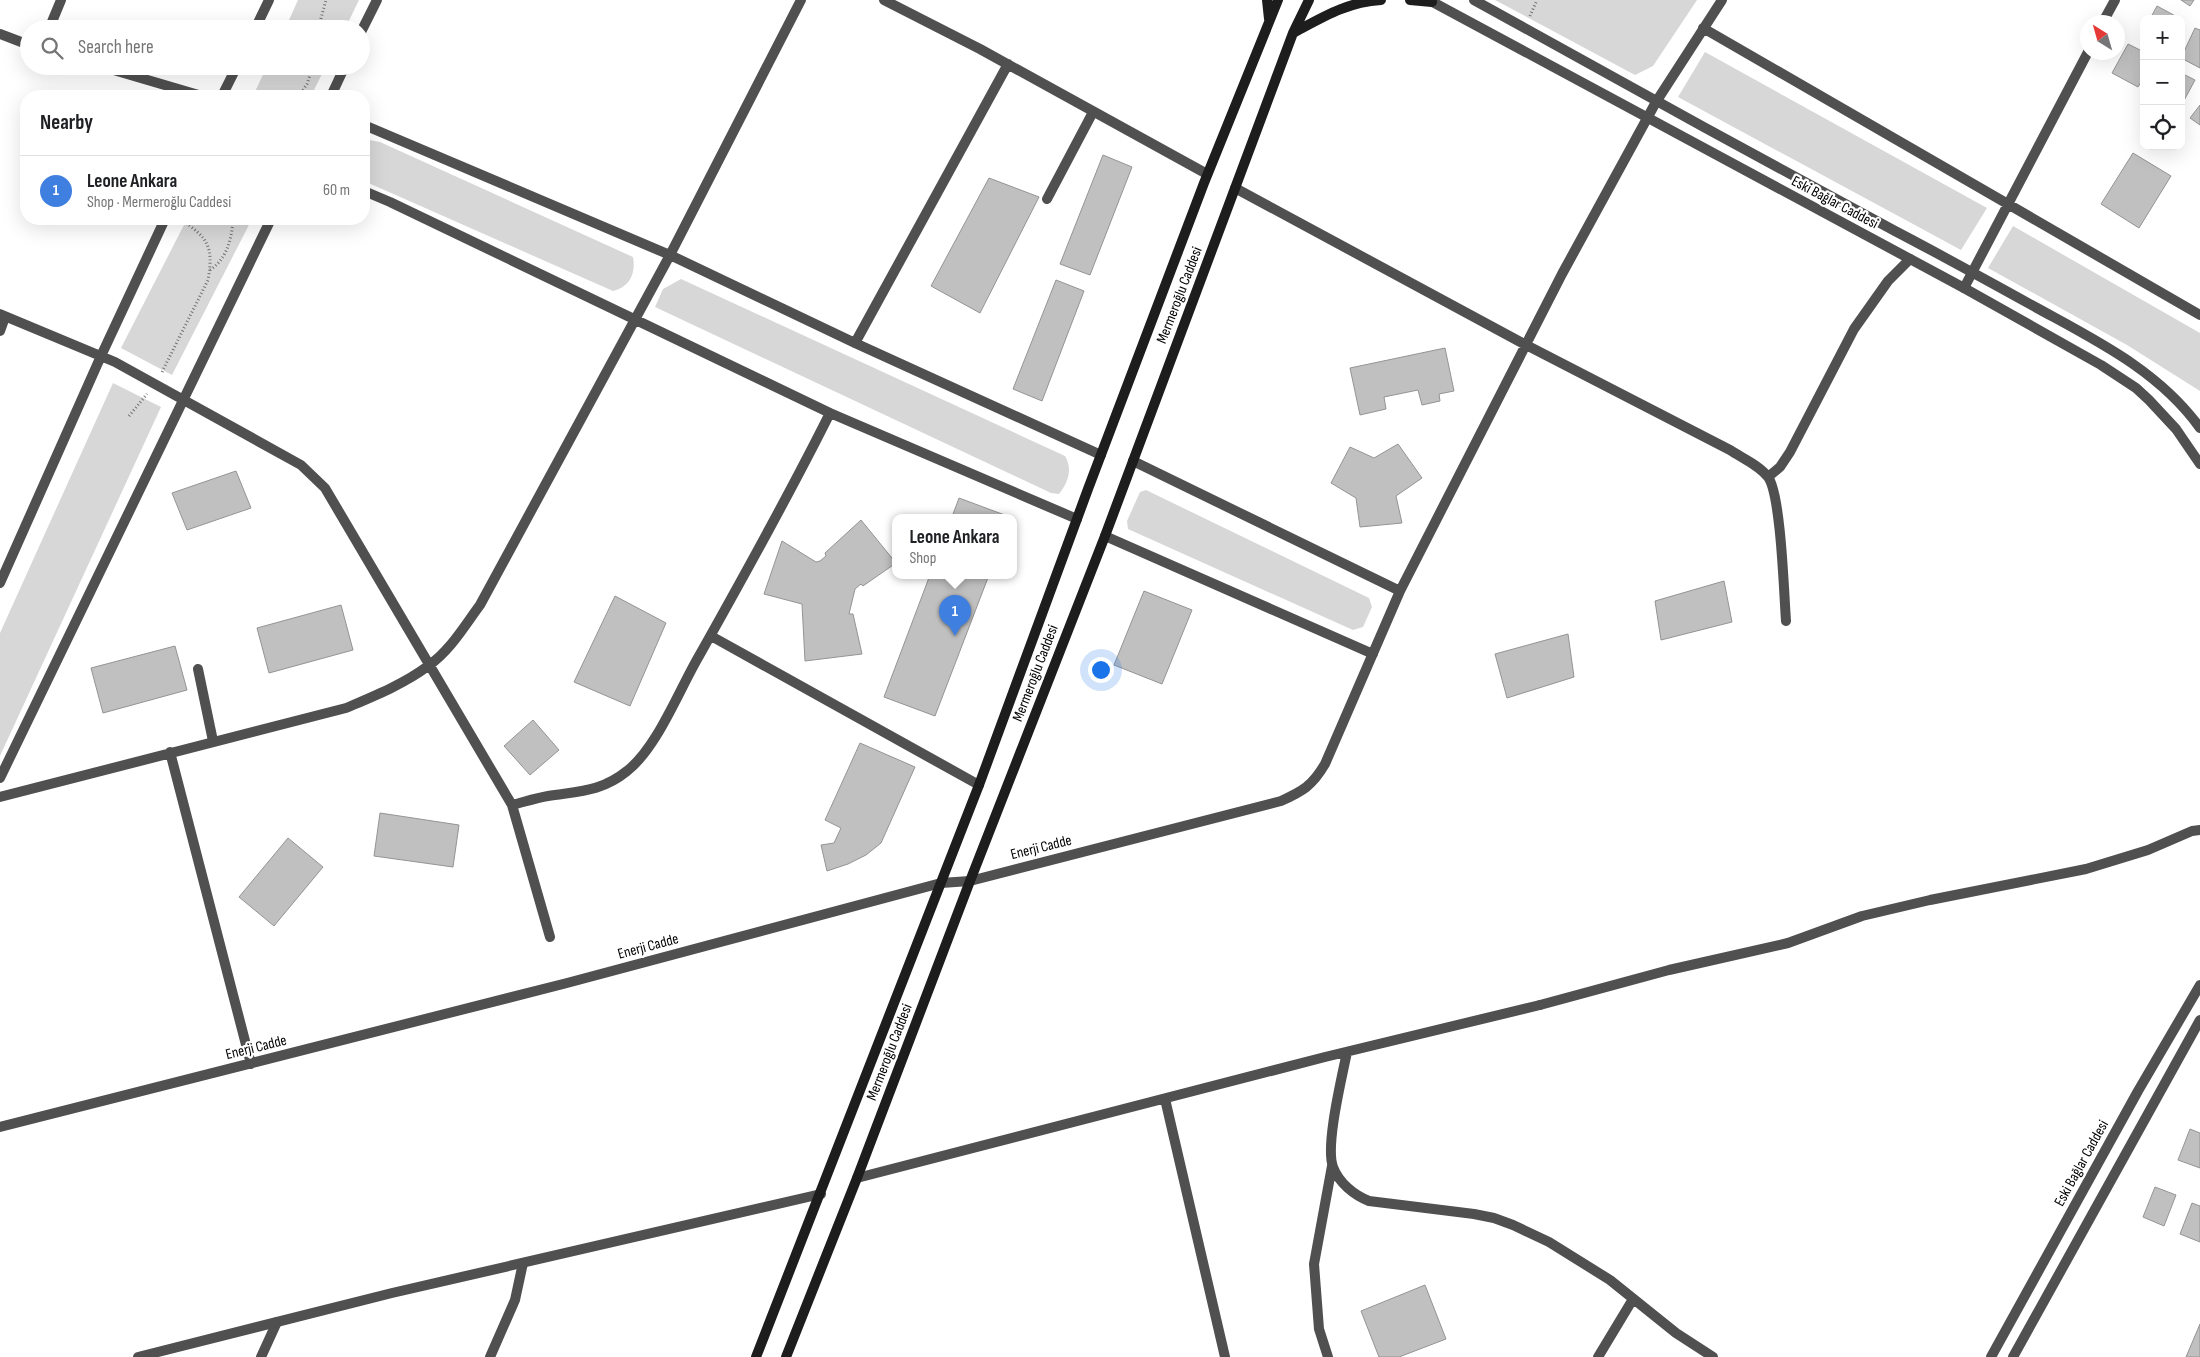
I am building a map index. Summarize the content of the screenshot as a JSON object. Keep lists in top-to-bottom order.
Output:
{
  "streets": {
    "main road": ["Mermeroğlu Caddesi"],
    "street": ["Eski Bağlar Caddesi", "Enerji Cadde"]
  },
  "crossings": [
    ["Mermeroğlu Caddesi", "Enerji Cadde"]
  ],
  "north": "top left",
  "page": {
    "map_buttons": ["+", "−"],
    "search": "Search here",
    "heading": "Nearby",
    "list": [
      {
        "mark": "1",
        "name": "Leone Ankara",
        "note": "Shop · Mermeroğlu Caddesi",
        "value": "60 m"
      }
    ],
    "popup": ["Leone Ankara", "Shop"],
    "pins": "1"
  }
}
